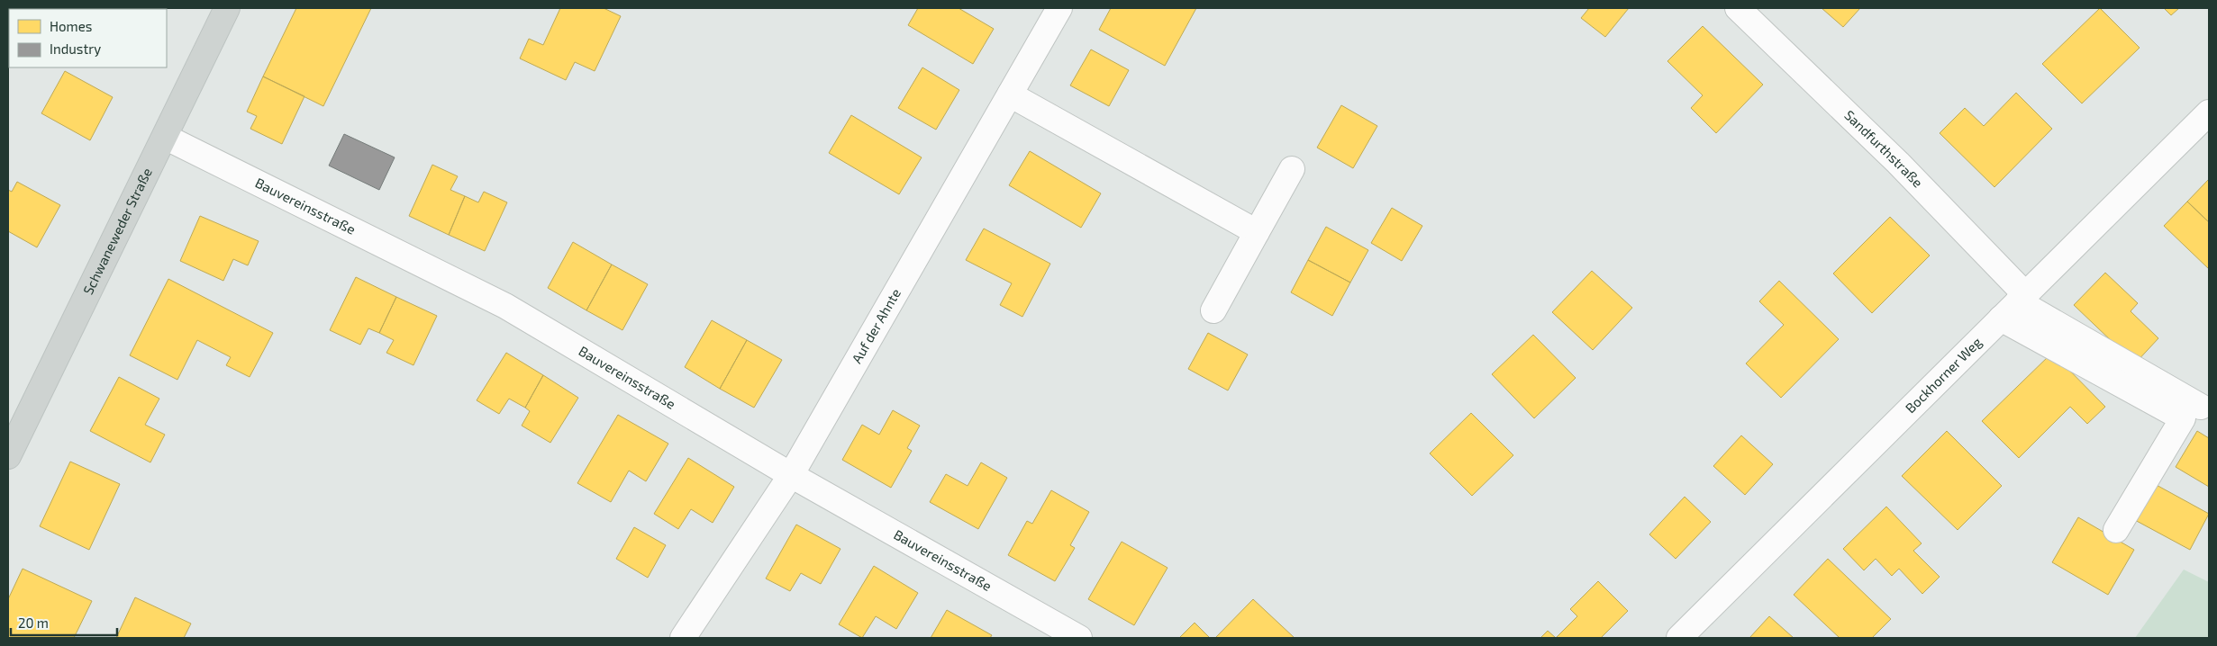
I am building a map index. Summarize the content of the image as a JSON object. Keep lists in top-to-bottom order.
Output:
{
  "streets": {
    "main road": ["Schwaneweder Straße"],
    "street": [
      "Sandfurthstraße",
      "Bauvereinsstraße",
      "Auf der Ahnte",
      "Bockhorner Weg"
    ]
  },
  "crossings": [
    ["Sandfurthstraße", "Bockhorner Weg"],
    ["Bauvereinsstraße", "Schwaneweder Straße"],
    ["Bauvereinsstraße", "Auf der Ahnte"]
  ],
  "legend": ["Homes", "Industry"],
  "scale_bar": "20 m"
}
